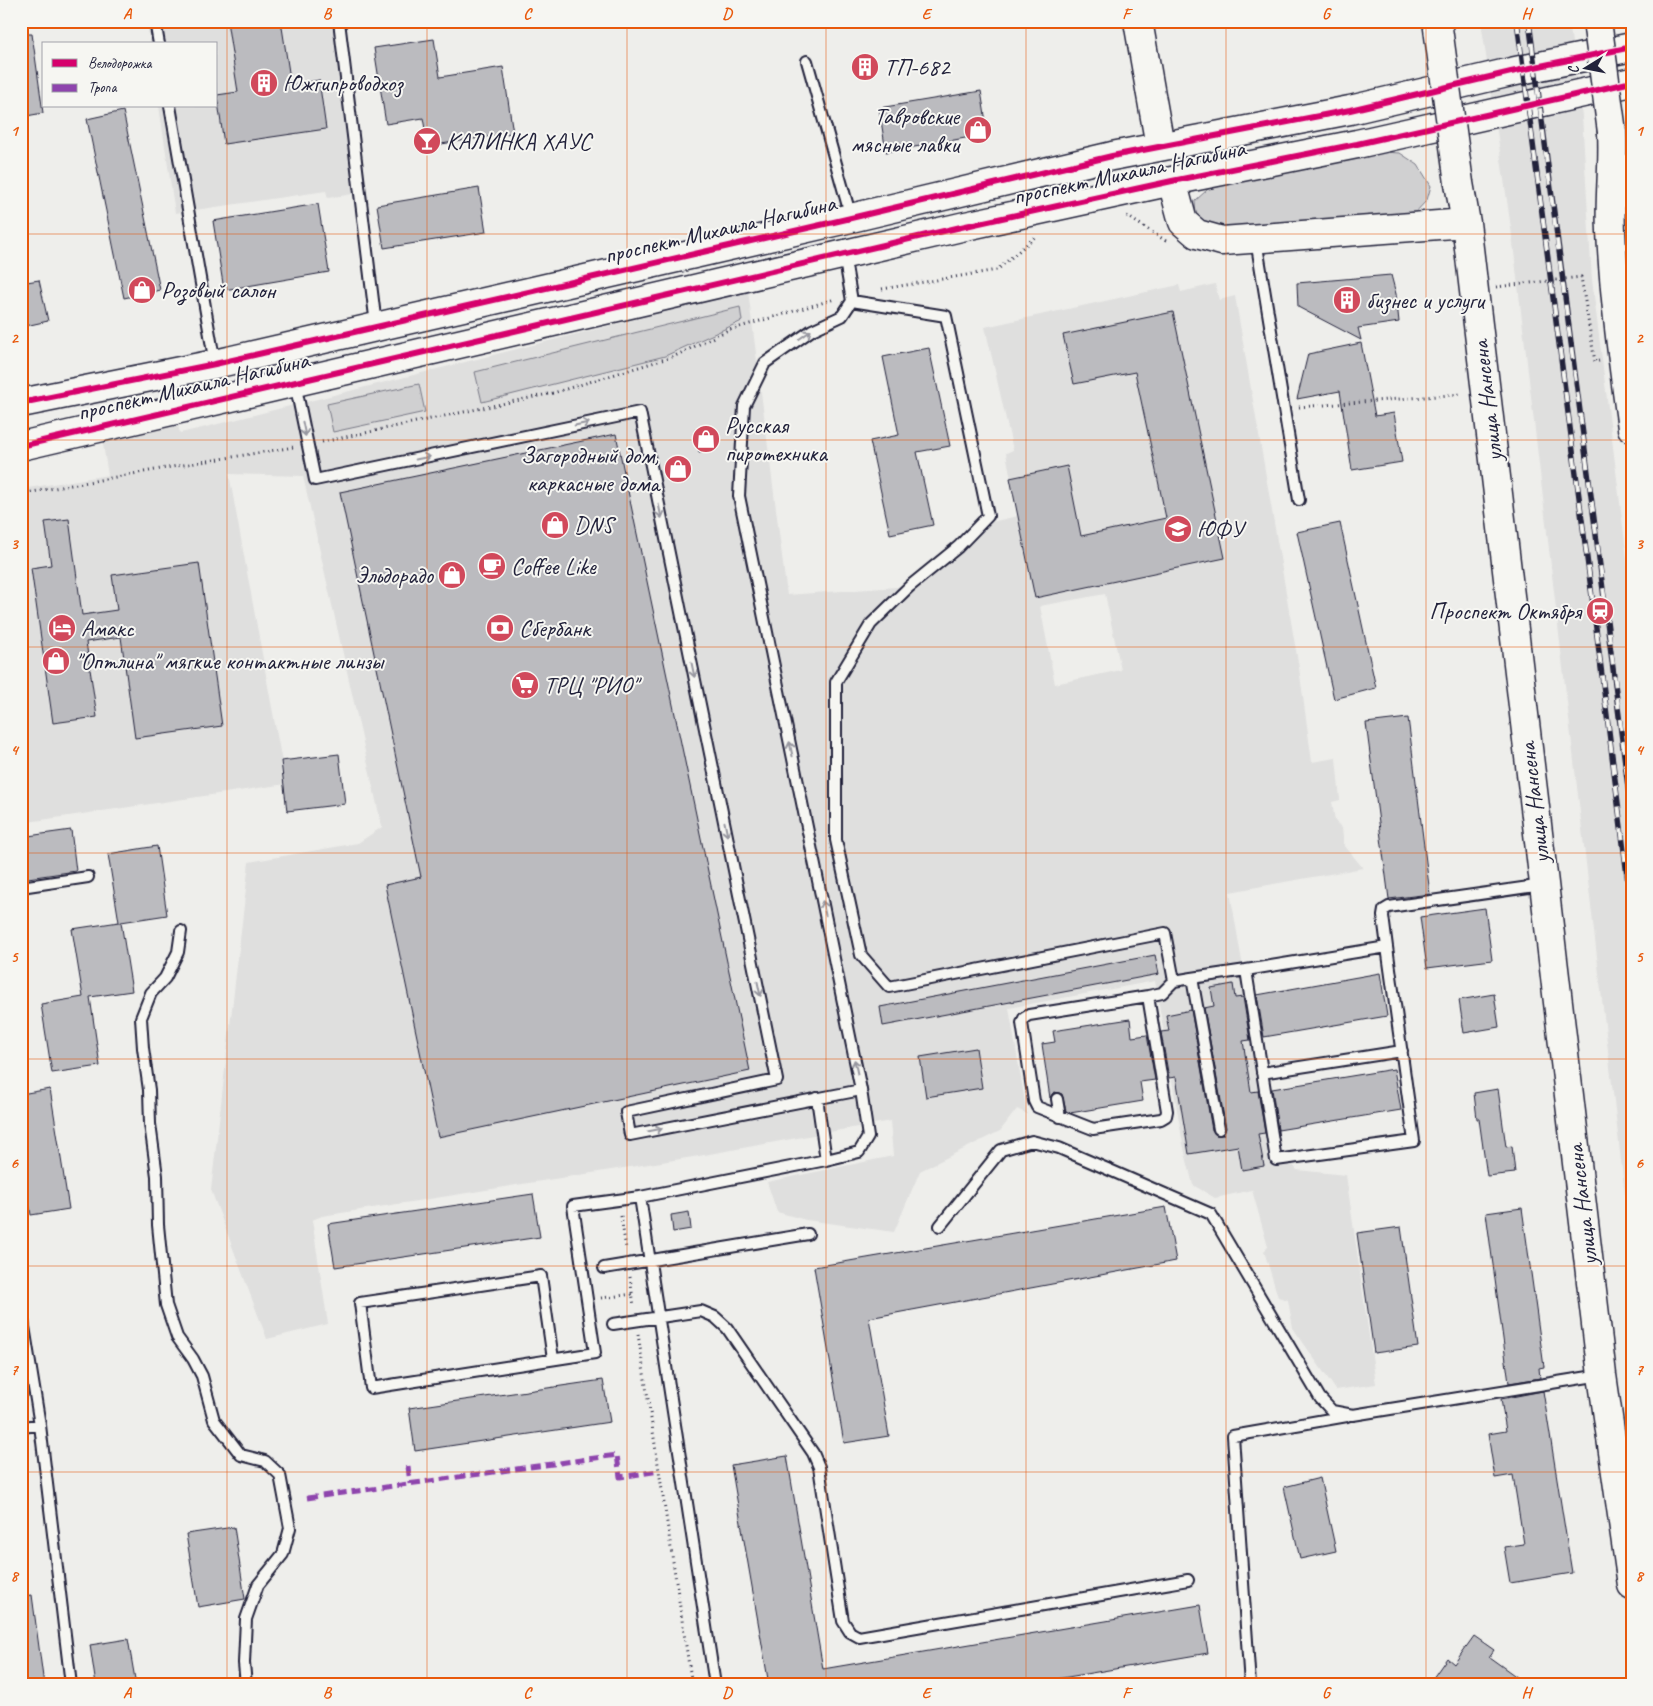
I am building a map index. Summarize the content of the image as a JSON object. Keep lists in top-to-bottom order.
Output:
{
  "streets": {
    "main road": ["проспект Михаила Нагибина", "улица Нансена"]
  },
  "places": {
    "building": ["ТП-682", "Южгипроводхоз", "бизнес и услуги"],
    "shop": [
      "Тавровские мясные лавки",
      "Розовый салон",
      "Русская пиротехника",
      "Загородный дом, каркасные дома",
      "DNS",
      "Эльдорадо",
      "\"Оптлина\" мягкие контактные линзы"
    ],
    "bar": ["КАЛИНКА ХАУС"],
    "school or university": ["ЮФУ"],
    "cafe": ["Coffee Like"],
    "station": ["Проспект Октября"],
    "hotel": ["Амакс"],
    "bank": ["Сбербанк"],
    "supermarket": ["ТРЦ \"РИО\""]
  },
  "legend": ["Велодорожка", "Тропа"],
  "north": "left",
  "grid": {
    "columns": [
      "A",
      "B",
      "C",
      "D",
      "E",
      "F",
      "G",
      "H"
    ],
    "rows": [
      "1",
      "2",
      "3",
      "4",
      "5",
      "6",
      "7",
      "8"
    ]
  }
}
